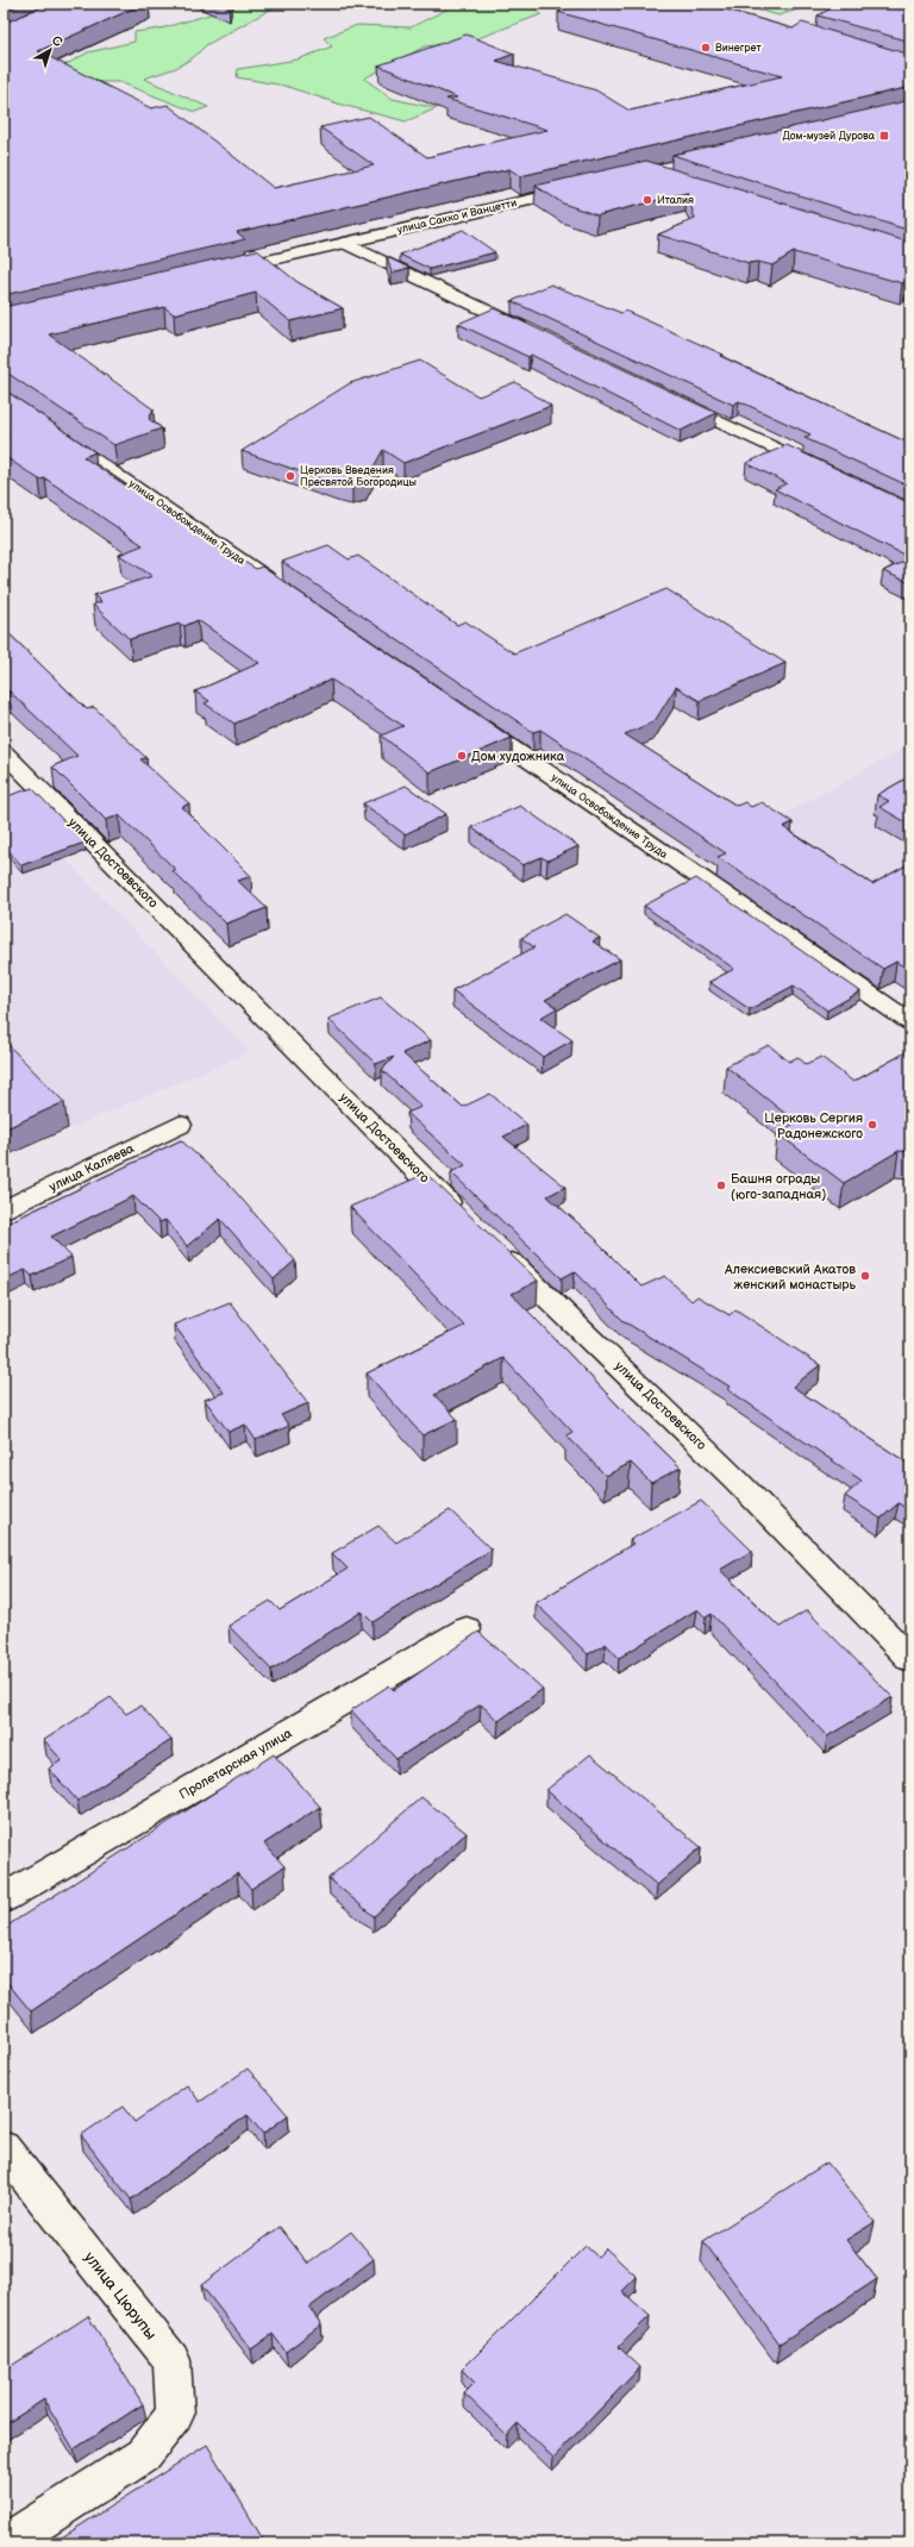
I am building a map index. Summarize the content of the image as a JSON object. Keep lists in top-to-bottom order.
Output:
{
  "streets": {
    "street": [
      "улица Сакко и Ванцетти",
      "улица Освобождение Труда",
      "улица Достоевского",
      "улица Каляева",
      "Пролетарская улица",
      "улица Цюрупы"
    ]
  },
  "places": {
    "other": [
      "Винегрет",
      "Италия",
      "Церковь Введения Пресвятой Богородицы",
      "Дом художника",
      "Церковь Сергия Радонежского",
      "Башня ограды (юго-западная)",
      "Алексиевский Акатов женский монастырь"
    ],
    "transit": ["Дом-музей Дурова"]
  },
  "north": "top right"
}
